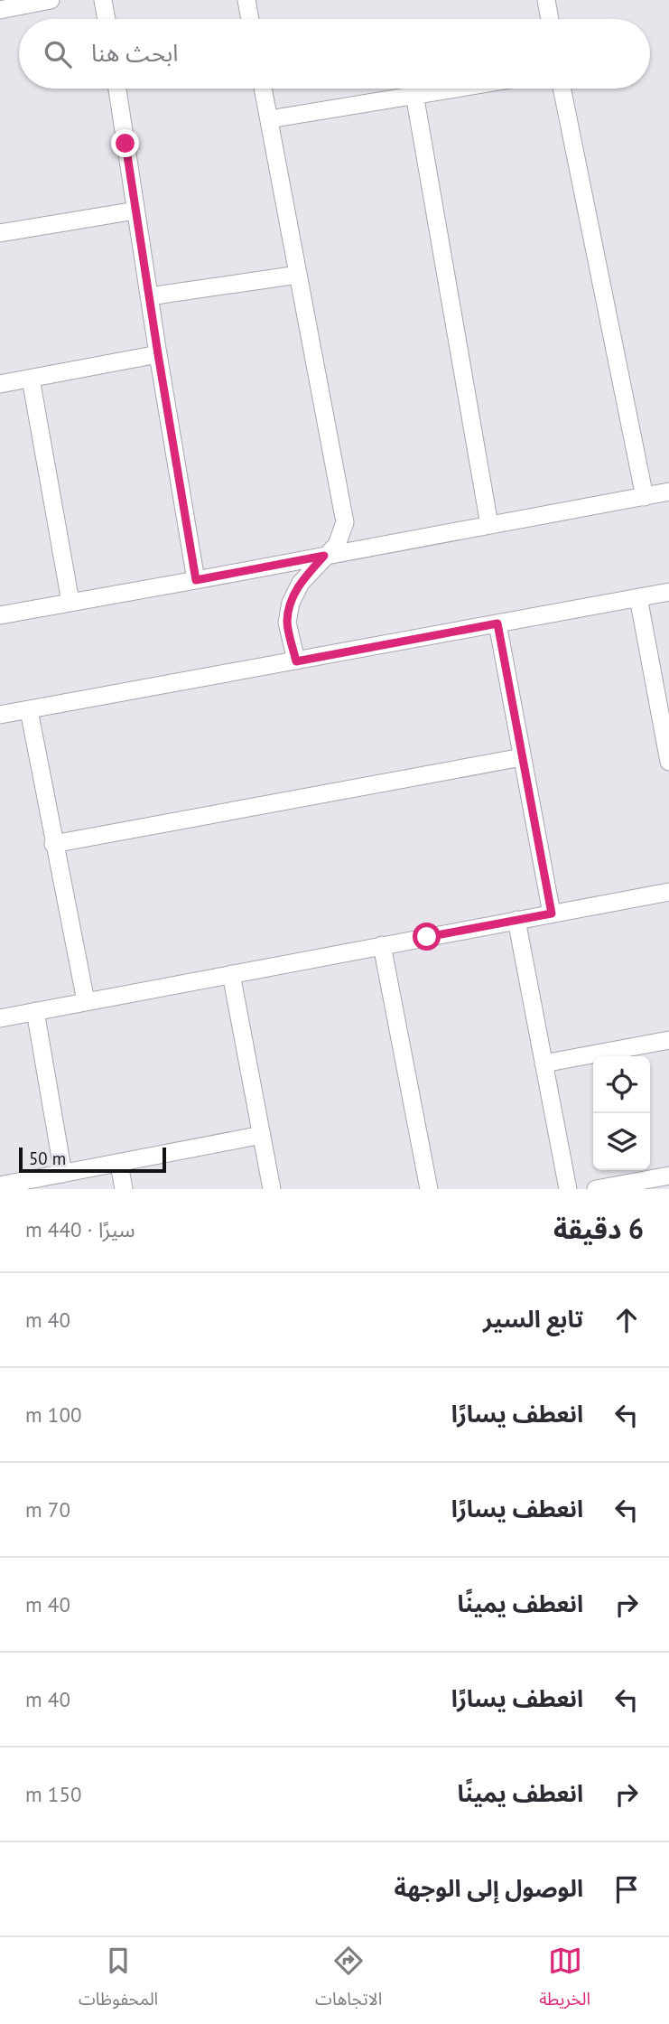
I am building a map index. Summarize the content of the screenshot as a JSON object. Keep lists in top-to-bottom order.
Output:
{
  "scale_bar": "50 m",
  "page": {
    "search": "ابحث هنا",
    "scale": "50 m",
    "heading": ["6 دقيقة", "سيرًا · 440 m"],
    "list": [
      ["تابع السير", "40 m"],
      ["انعطف يسارًا", "100 m"],
      ["انعطف يسارًا", "70 m"],
      ["انعطف يمينًا", "40 m"],
      ["انعطف يسارًا", "40 m"],
      ["انعطف يمينًا", "150 m"],
      "الوصول إلى الوجهة"
    ],
    "nav": ["الخريطة", "الاتجاهات", "المحفوظات"]
  }
}
